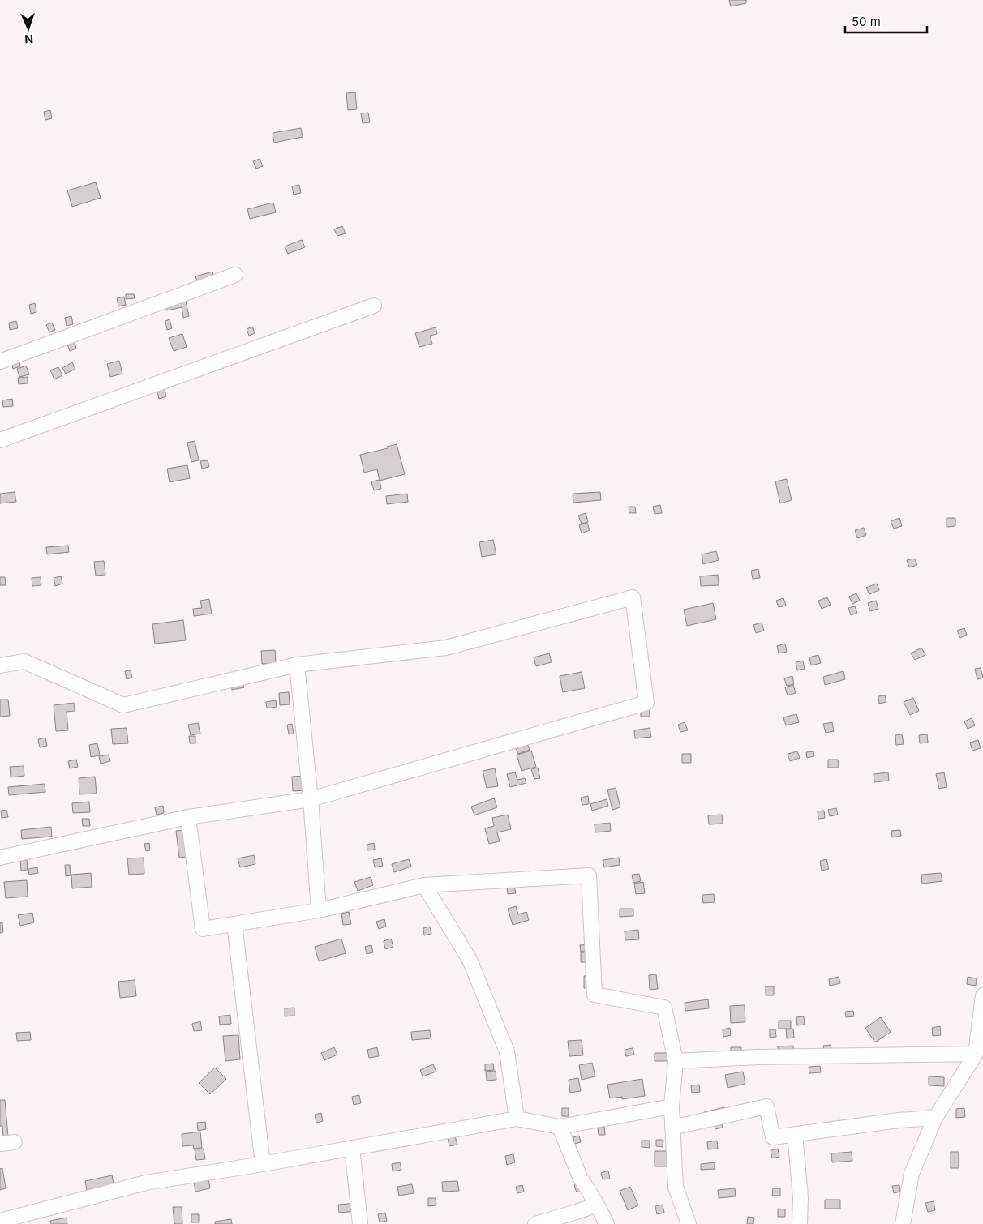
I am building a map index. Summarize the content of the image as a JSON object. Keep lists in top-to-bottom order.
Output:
{
  "scale_bar": "50 m",
  "north": "bottom"
}
